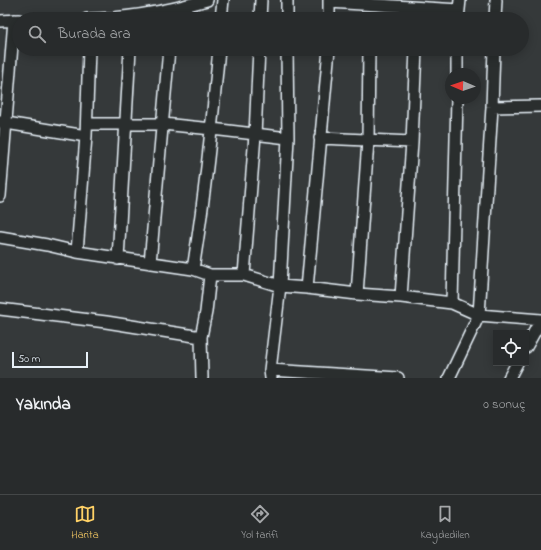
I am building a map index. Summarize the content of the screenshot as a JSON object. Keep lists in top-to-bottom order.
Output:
{
  "scale_bar": "50 m",
  "north": "left",
  "page": {
    "search": "Burada ara",
    "scale": "50 m",
    "heading": ["Yakında", "0 sonuç"],
    "nav": ["Harita", "Yol tarifi", "Kaydedilen"]
  }
}
